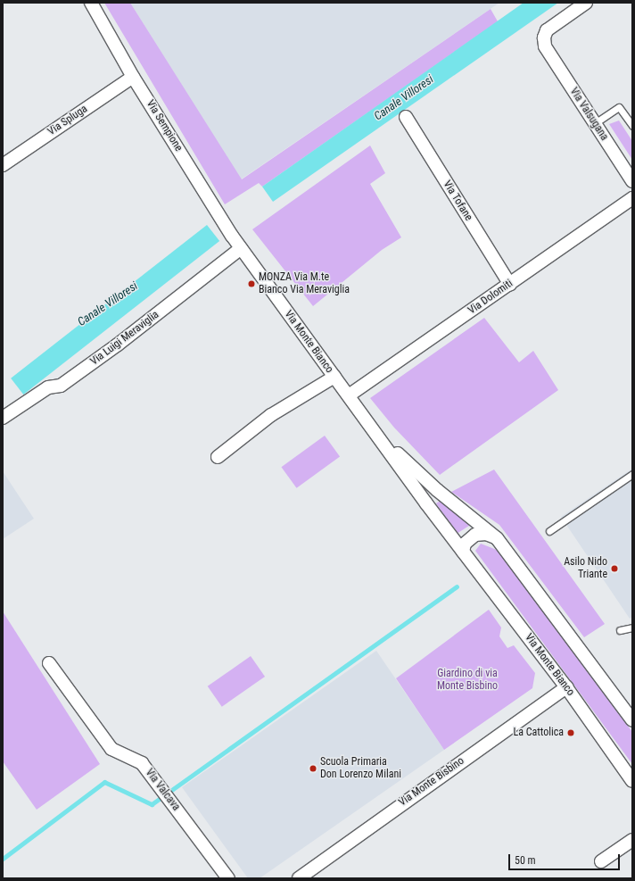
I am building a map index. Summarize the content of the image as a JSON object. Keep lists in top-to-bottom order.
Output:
{
  "streets": {
    "street": [
      "Via Valsugana",
      "Via Spluga",
      "Via Sempione",
      "Via Tofane",
      "Via Dolomiti",
      "Via Luigi Meraviglia",
      "Via Monte Bianco",
      "Via Monte Bisbino",
      "Via Valcava"
    ]
  },
  "crossings": [
    ["Via Spluga", "Via Sempione"],
    ["Via Sempione", "Via Luigi Meraviglia"],
    ["Via Sempione", "Via Monte Bianco"],
    ["Via Tofane", "Via Dolomiti"],
    ["Via Dolomiti", "Via Monte Bianco"],
    ["Via Luigi Meraviglia", "Via Monte Bianco"],
    ["Via Monte Bianco", "Via Monte Bisbino"]
  ],
  "water": ["Canale Villoresi"],
  "parks": ["Giardino di via Monte Bisbino"],
  "places": [
    "MONZA Via M.te Bianco Via Meraviglia",
    "Asilo Nido Triante",
    "La Cattolica",
    "Scuola Primaria Don Lorenzo Milani"
  ],
  "scale_bar": "50 m"
}
